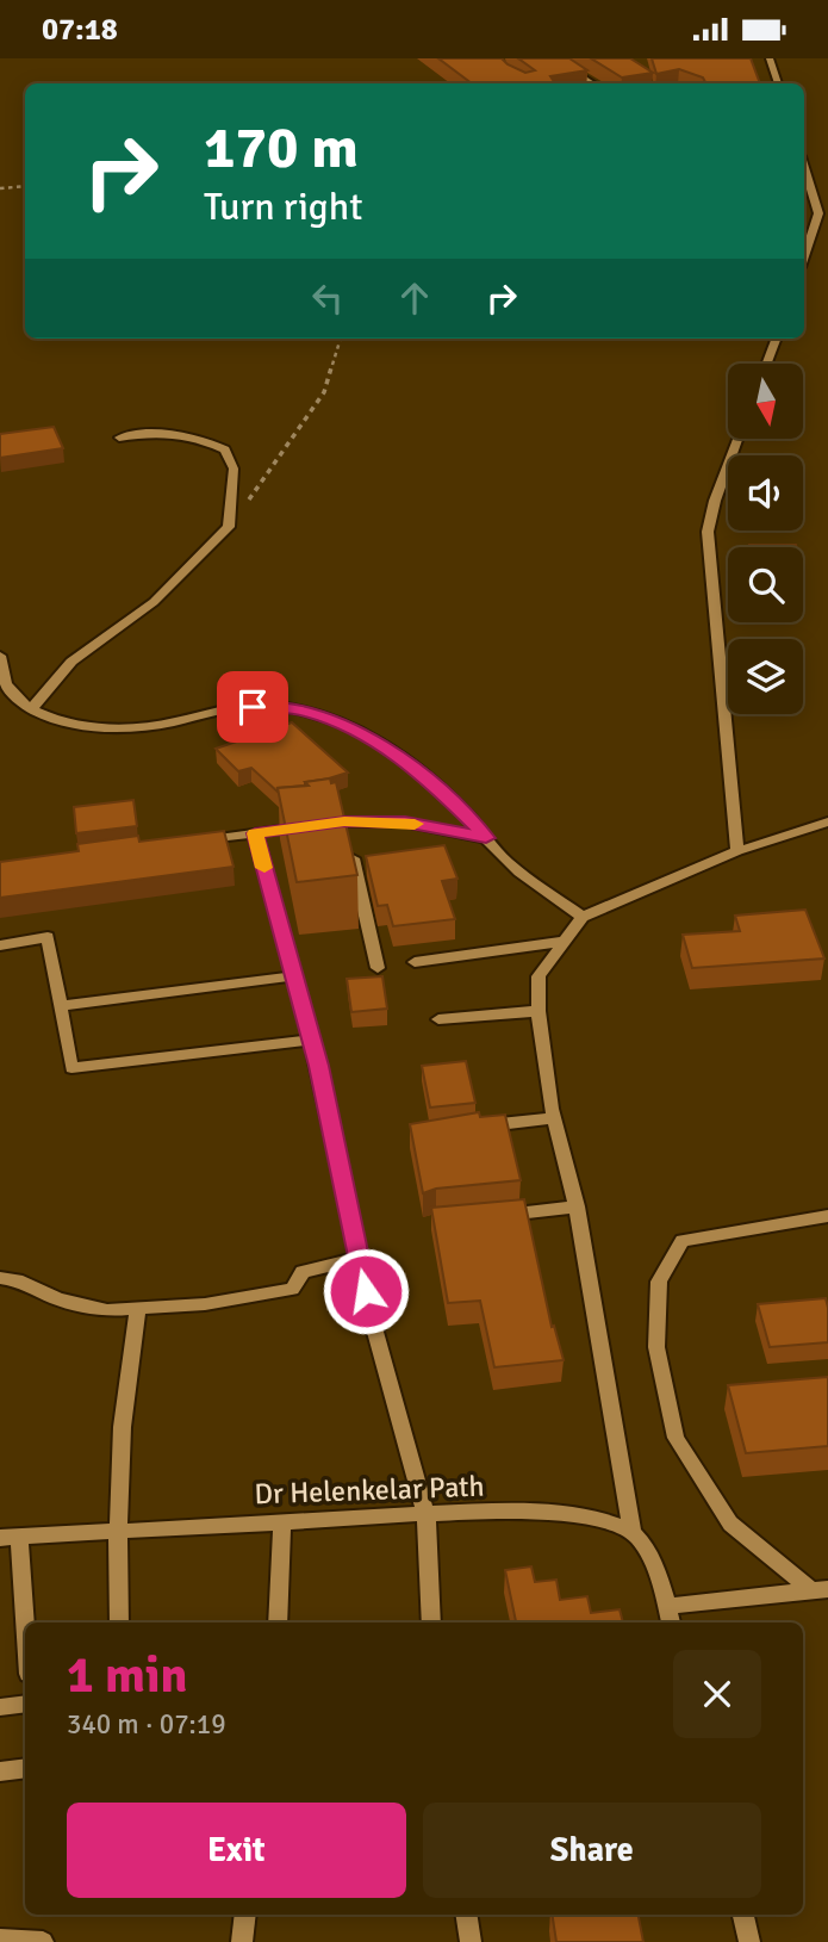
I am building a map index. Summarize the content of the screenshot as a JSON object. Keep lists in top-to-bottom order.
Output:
{
  "streets": {
    "street": ["Dr Helenkelar Path"]
  },
  "north": "bottom",
  "page": {
    "status": "07:18",
    "turn": ["170 m", "Turn right"],
    "heading": ["1 min", "340 m · 07:19"],
    "buttons": ["Exit", "Share"]
  }
}
